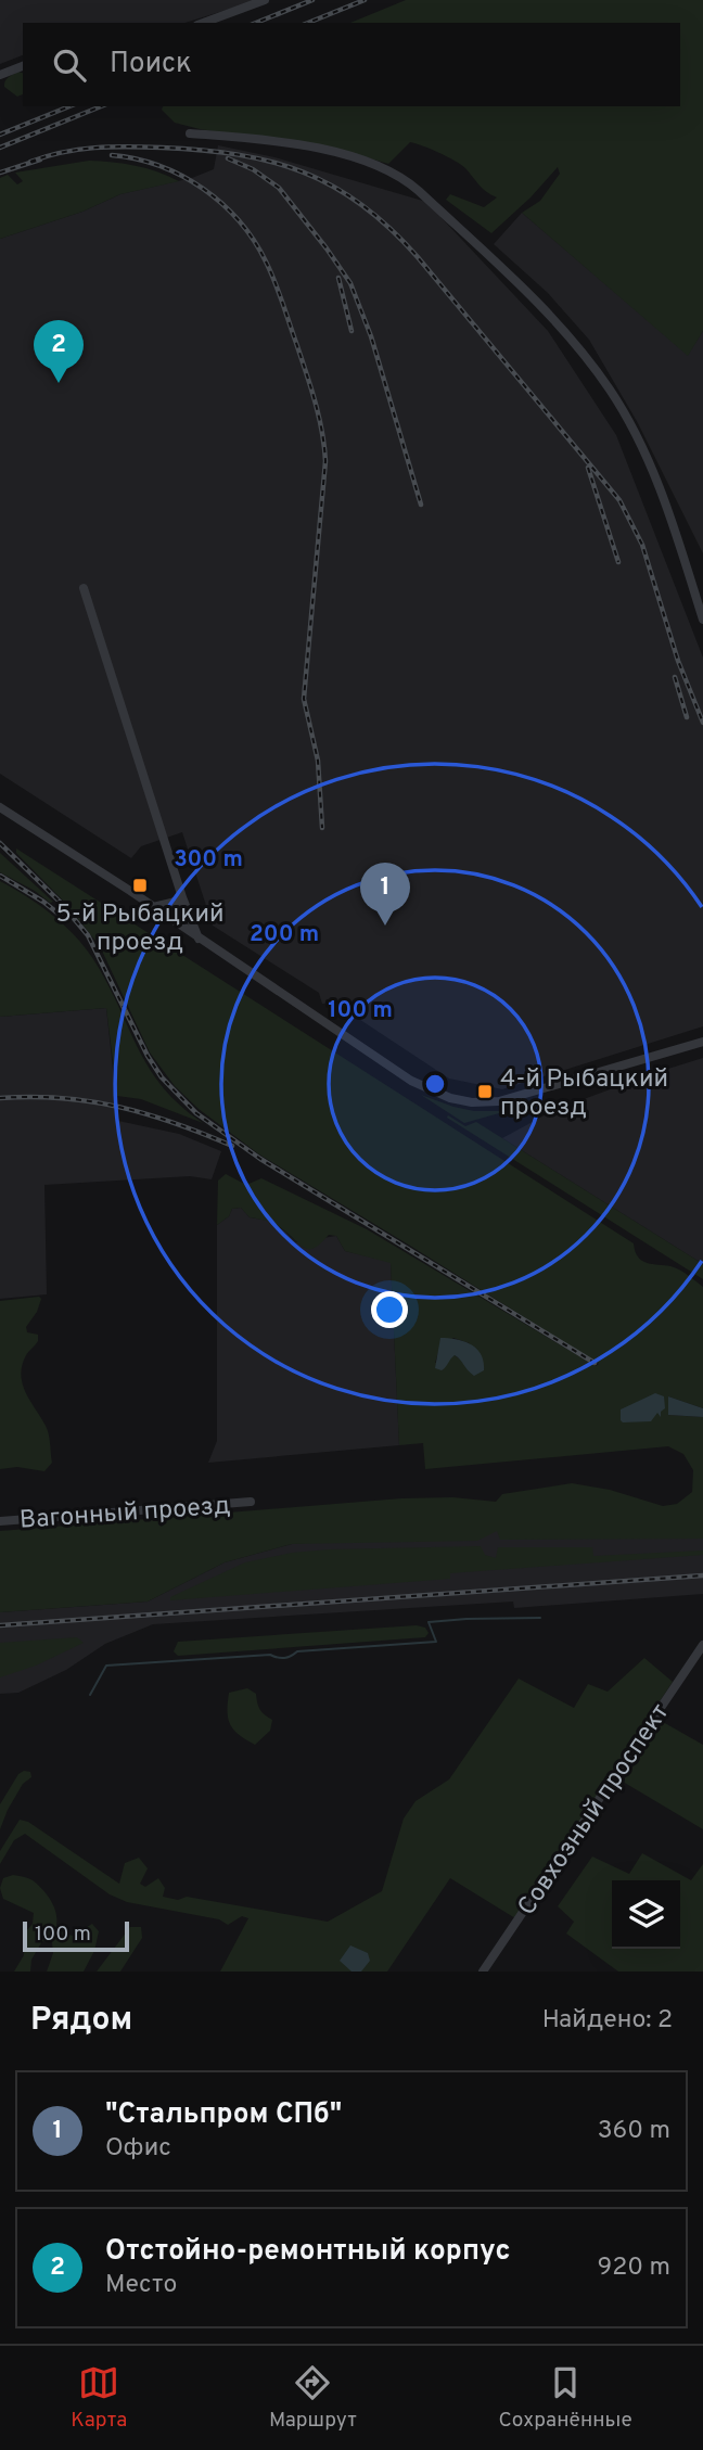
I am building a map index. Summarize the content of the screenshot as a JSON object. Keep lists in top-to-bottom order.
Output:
{
  "streets": {
    "street": ["Вагонный проезд", "Совхозный проспект"]
  },
  "places": {
    "transit": ["5-й Рыбацкий проезд", "4-й Рыбацкий проезд"]
  },
  "scale_bar": "100 m",
  "page": {
    "search": "Поиск",
    "pins": ["2", "1"],
    "scale": "100 m",
    "heading": ["Рядом", "Найдено: 2"],
    "list": [
      {
        "mark": "1",
        "name": "\"Стальпром СПб\"",
        "note": "Офис",
        "value": "360 m"
      },
      {
        "mark": "2",
        "name": "Отстойно-ремонтный корпус",
        "note": "Место",
        "value": "920 m"
      }
    ],
    "nav": ["Карта", "Маршрут", "Сохранённые"]
  },
  "rings": ["300 m", "200 m", "100 m"]
}
